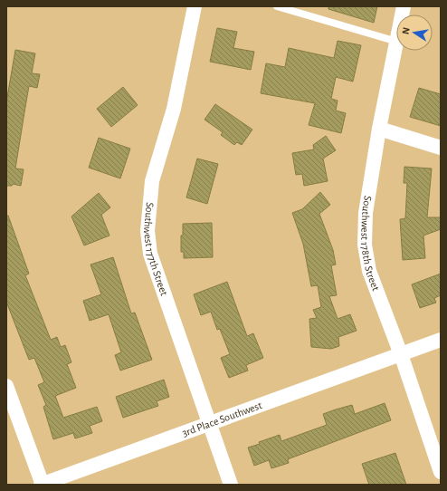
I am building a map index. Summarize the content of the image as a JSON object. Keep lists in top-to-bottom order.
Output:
{
  "streets": {
    "street": ["Southwest 178th Street", "Southwest 177th Street", "3rd Place Southwest"]
  },
  "crossings": [
    ["Southwest 178th Street", "3rd Place Southwest"],
    ["Southwest 177th Street", "3rd Place Southwest"]
  ],
  "north": "left"
}
